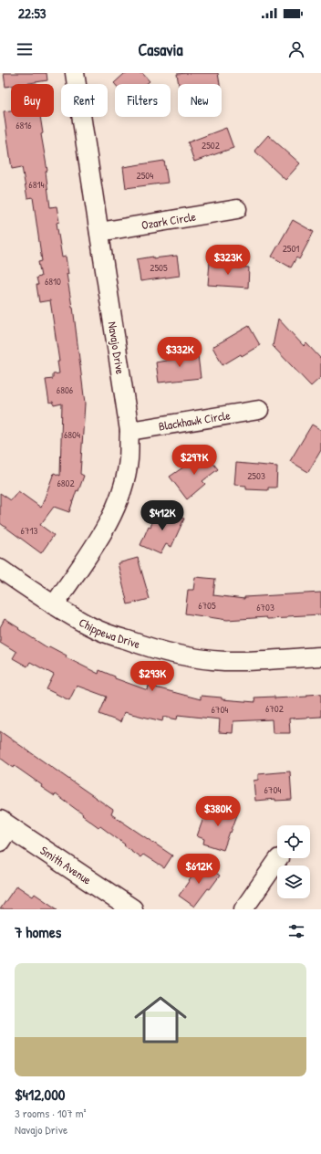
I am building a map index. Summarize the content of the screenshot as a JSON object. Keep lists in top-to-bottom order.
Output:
{
  "streets": {
    "main road": ["Smith Avenue"],
    "street": [
      "Ozark Circle",
      "Navajo Drive",
      "Blackhawk Circle",
      "Chippewa Drive"
    ]
  },
  "crossings": [
    ["Ozark Circle", "Navajo Drive"],
    ["Navajo Drive", "Blackhawk Circle"],
    ["Navajo Drive", "Chippewa Drive"]
  ],
  "house_numbers": [
    "6816",
    "2502",
    "2504",
    "6814",
    "2501",
    "2505",
    "6810",
    "6806",
    "6804",
    "2503",
    "6802",
    "6713",
    "6705",
    "6703",
    "6702",
    "6704",
    "6704"
  ],
  "page": {
    "status": "22:53",
    "header": "Casavia",
    "chip": [
      "Buy",
      "Rent",
      "Filters",
      "New"
    ],
    "price": [
      "$323K",
      "$332K",
      "$297K",
      "$412K",
      "$293K",
      "$380K",
      "$612K"
    ],
    "heading": "7 homes",
    "list": [
      {
        "name": "$412,000",
        "note": "3 rooms · 107 m² · Navajo Drive"
      }
    ]
  }
}
